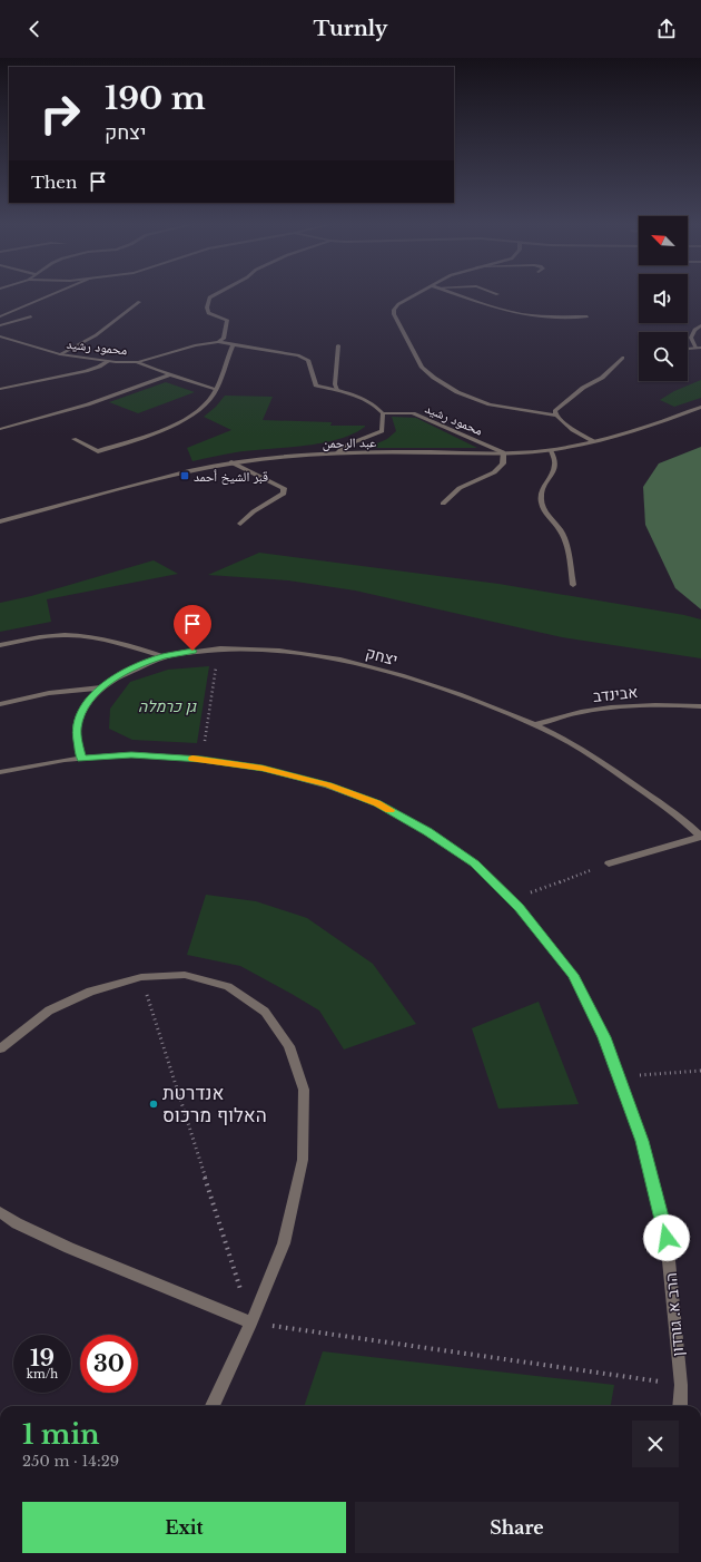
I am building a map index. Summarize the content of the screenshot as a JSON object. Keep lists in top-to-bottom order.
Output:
{
  "streets": {
    "street": [
      "محمود رشيد",
      "عبد الرحمن",
      "יצחק",
      "אבינדב",
      "הרב א. גורדון"
    ]
  },
  "crossings": [
    ["محمود رشيد", "عبد الرحمن"],
    ["יצחק", "אבינדב"],
    ["יצחק", "הרב א. גורדון"]
  ],
  "parks": ["גן כרמלה"],
  "places": {
    "transit": ["قبر الشيخ أحمد"],
    "other": ["אנדרטת האלוף מרכוס"]
  },
  "north": "top left",
  "page": {
    "header": "Turnly",
    "turn": ["190 m", "יצחק"],
    "then": "Then",
    "speed": "19 km/h",
    "limit": "30",
    "heading": ["1 min", "250 m · 14:29"],
    "buttons": ["Exit", "Share"]
  }
}
